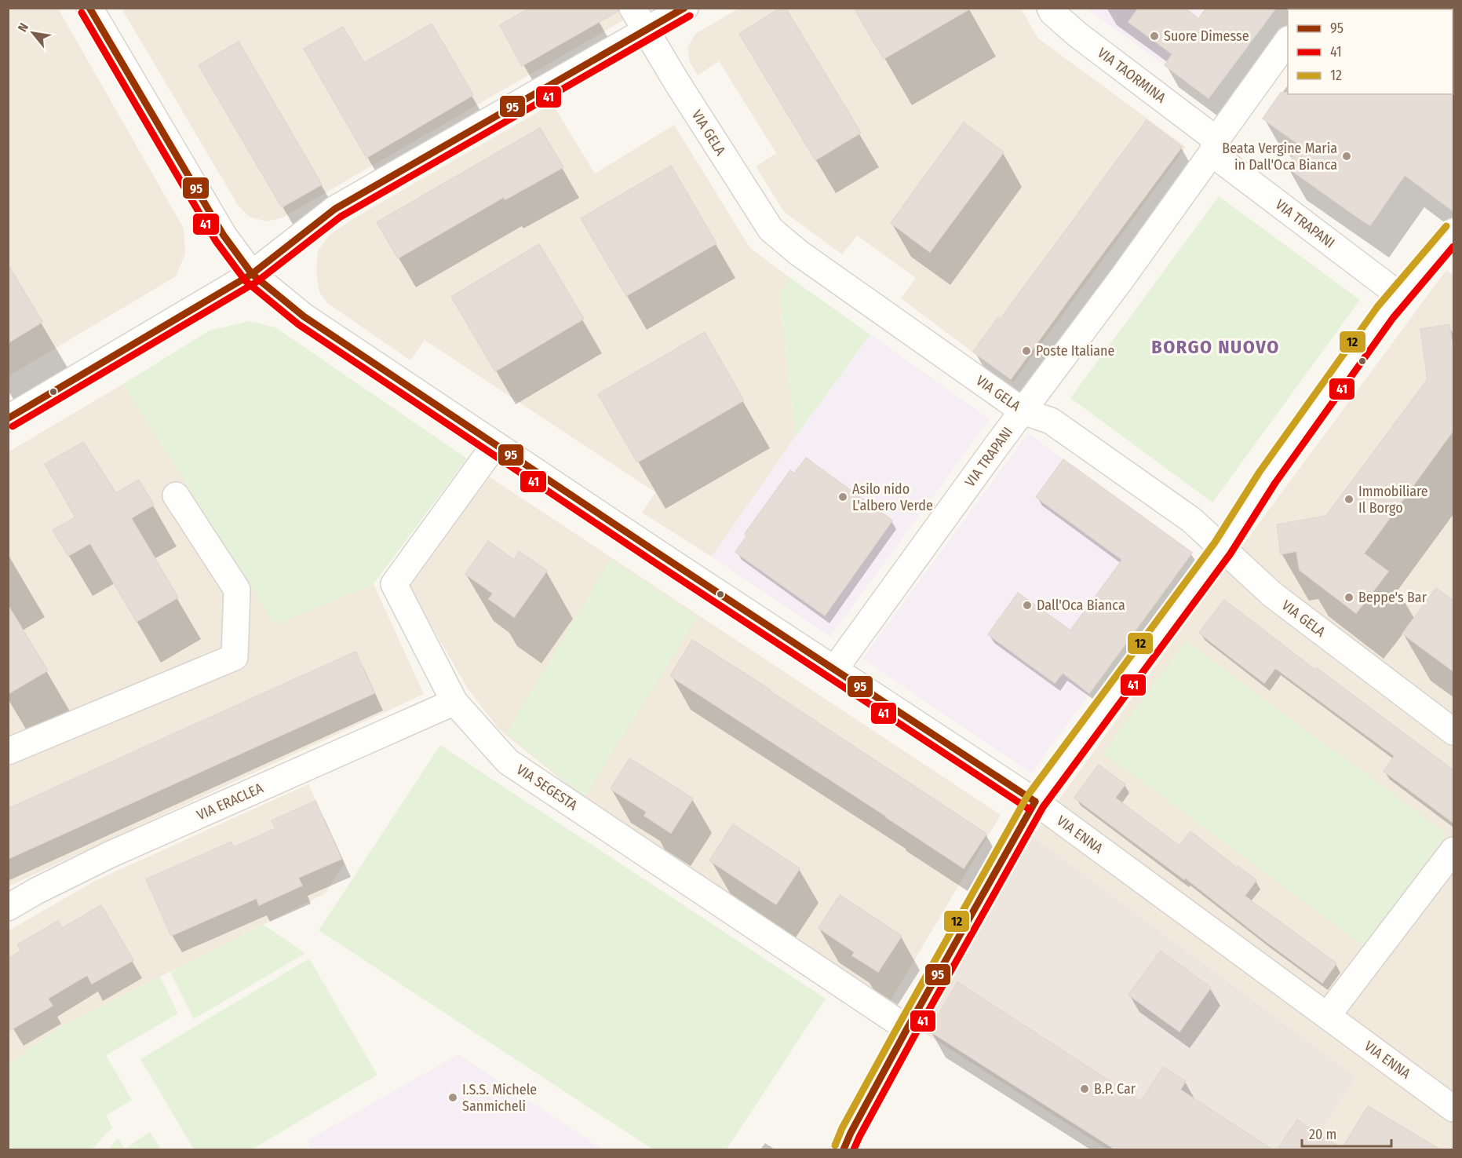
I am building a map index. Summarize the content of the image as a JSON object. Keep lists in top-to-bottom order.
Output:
{
  "streets": {
    "street": [
      "VIA TAORMINA",
      "VIA GELA",
      "VIA TRAPANI",
      "VIA SEGESTA",
      "VIA ERACLEA",
      "VIA ENNA"
    ]
  },
  "crossings": [
    ["VIA TAORMINA", "VIA TRAPANI"],
    ["VIA GELA", "VIA TRAPANI"],
    ["VIA TRAPANI", "VIA ENNA"],
    ["VIA SEGESTA", "VIA ERACLEA"],
    ["VIA SEGESTA", "VIA ENNA"]
  ],
  "districts": ["BORGO NUOVO"],
  "places": [
    "Suore Dimesse",
    "Beata Vergine Maria in Dall'Oca Bianca",
    "Poste Italiane",
    "Asilo nido L'albero Verde",
    "Immobiliare Il Borgo",
    "Beppe's Bar",
    "Dall'Oca Bianca",
    "B.P. Car",
    "I.S.S. Michele Sanmicheli"
  ],
  "lines": ["transit line 95", "transit line 41", "transit line 12"],
  "legend": ["95", "41", "12"],
  "scale_bar": "20 m",
  "north": "top left"
}
